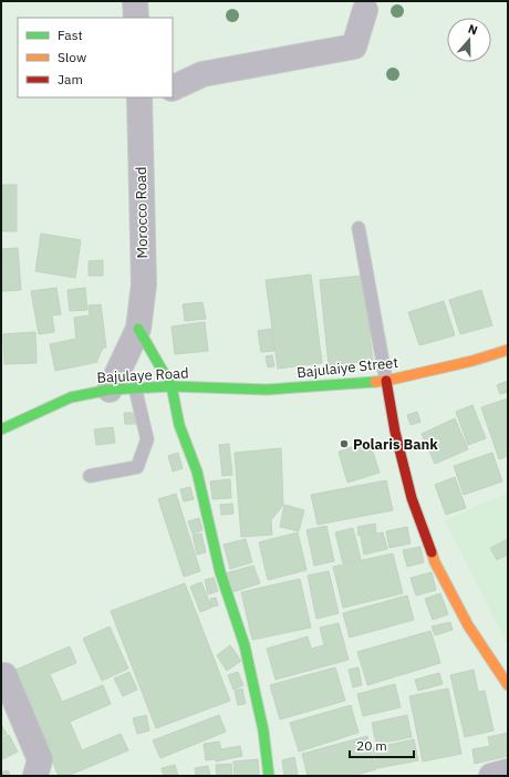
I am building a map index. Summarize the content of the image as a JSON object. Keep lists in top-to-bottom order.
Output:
{
  "streets": {
    "street": ["Morocco Road", "Bajulaiye Street", "Bajulaye Road"]
  },
  "crossings": [
    ["Morocco Road", "Bajulaye Road"],
    ["Bajulaiye Street", "Bajulaye Road"]
  ],
  "places": ["Polaris Bank"],
  "legend": ["Fast", "Slow", "Jam"],
  "scale_bar": "20 m",
  "north": "top"
}
